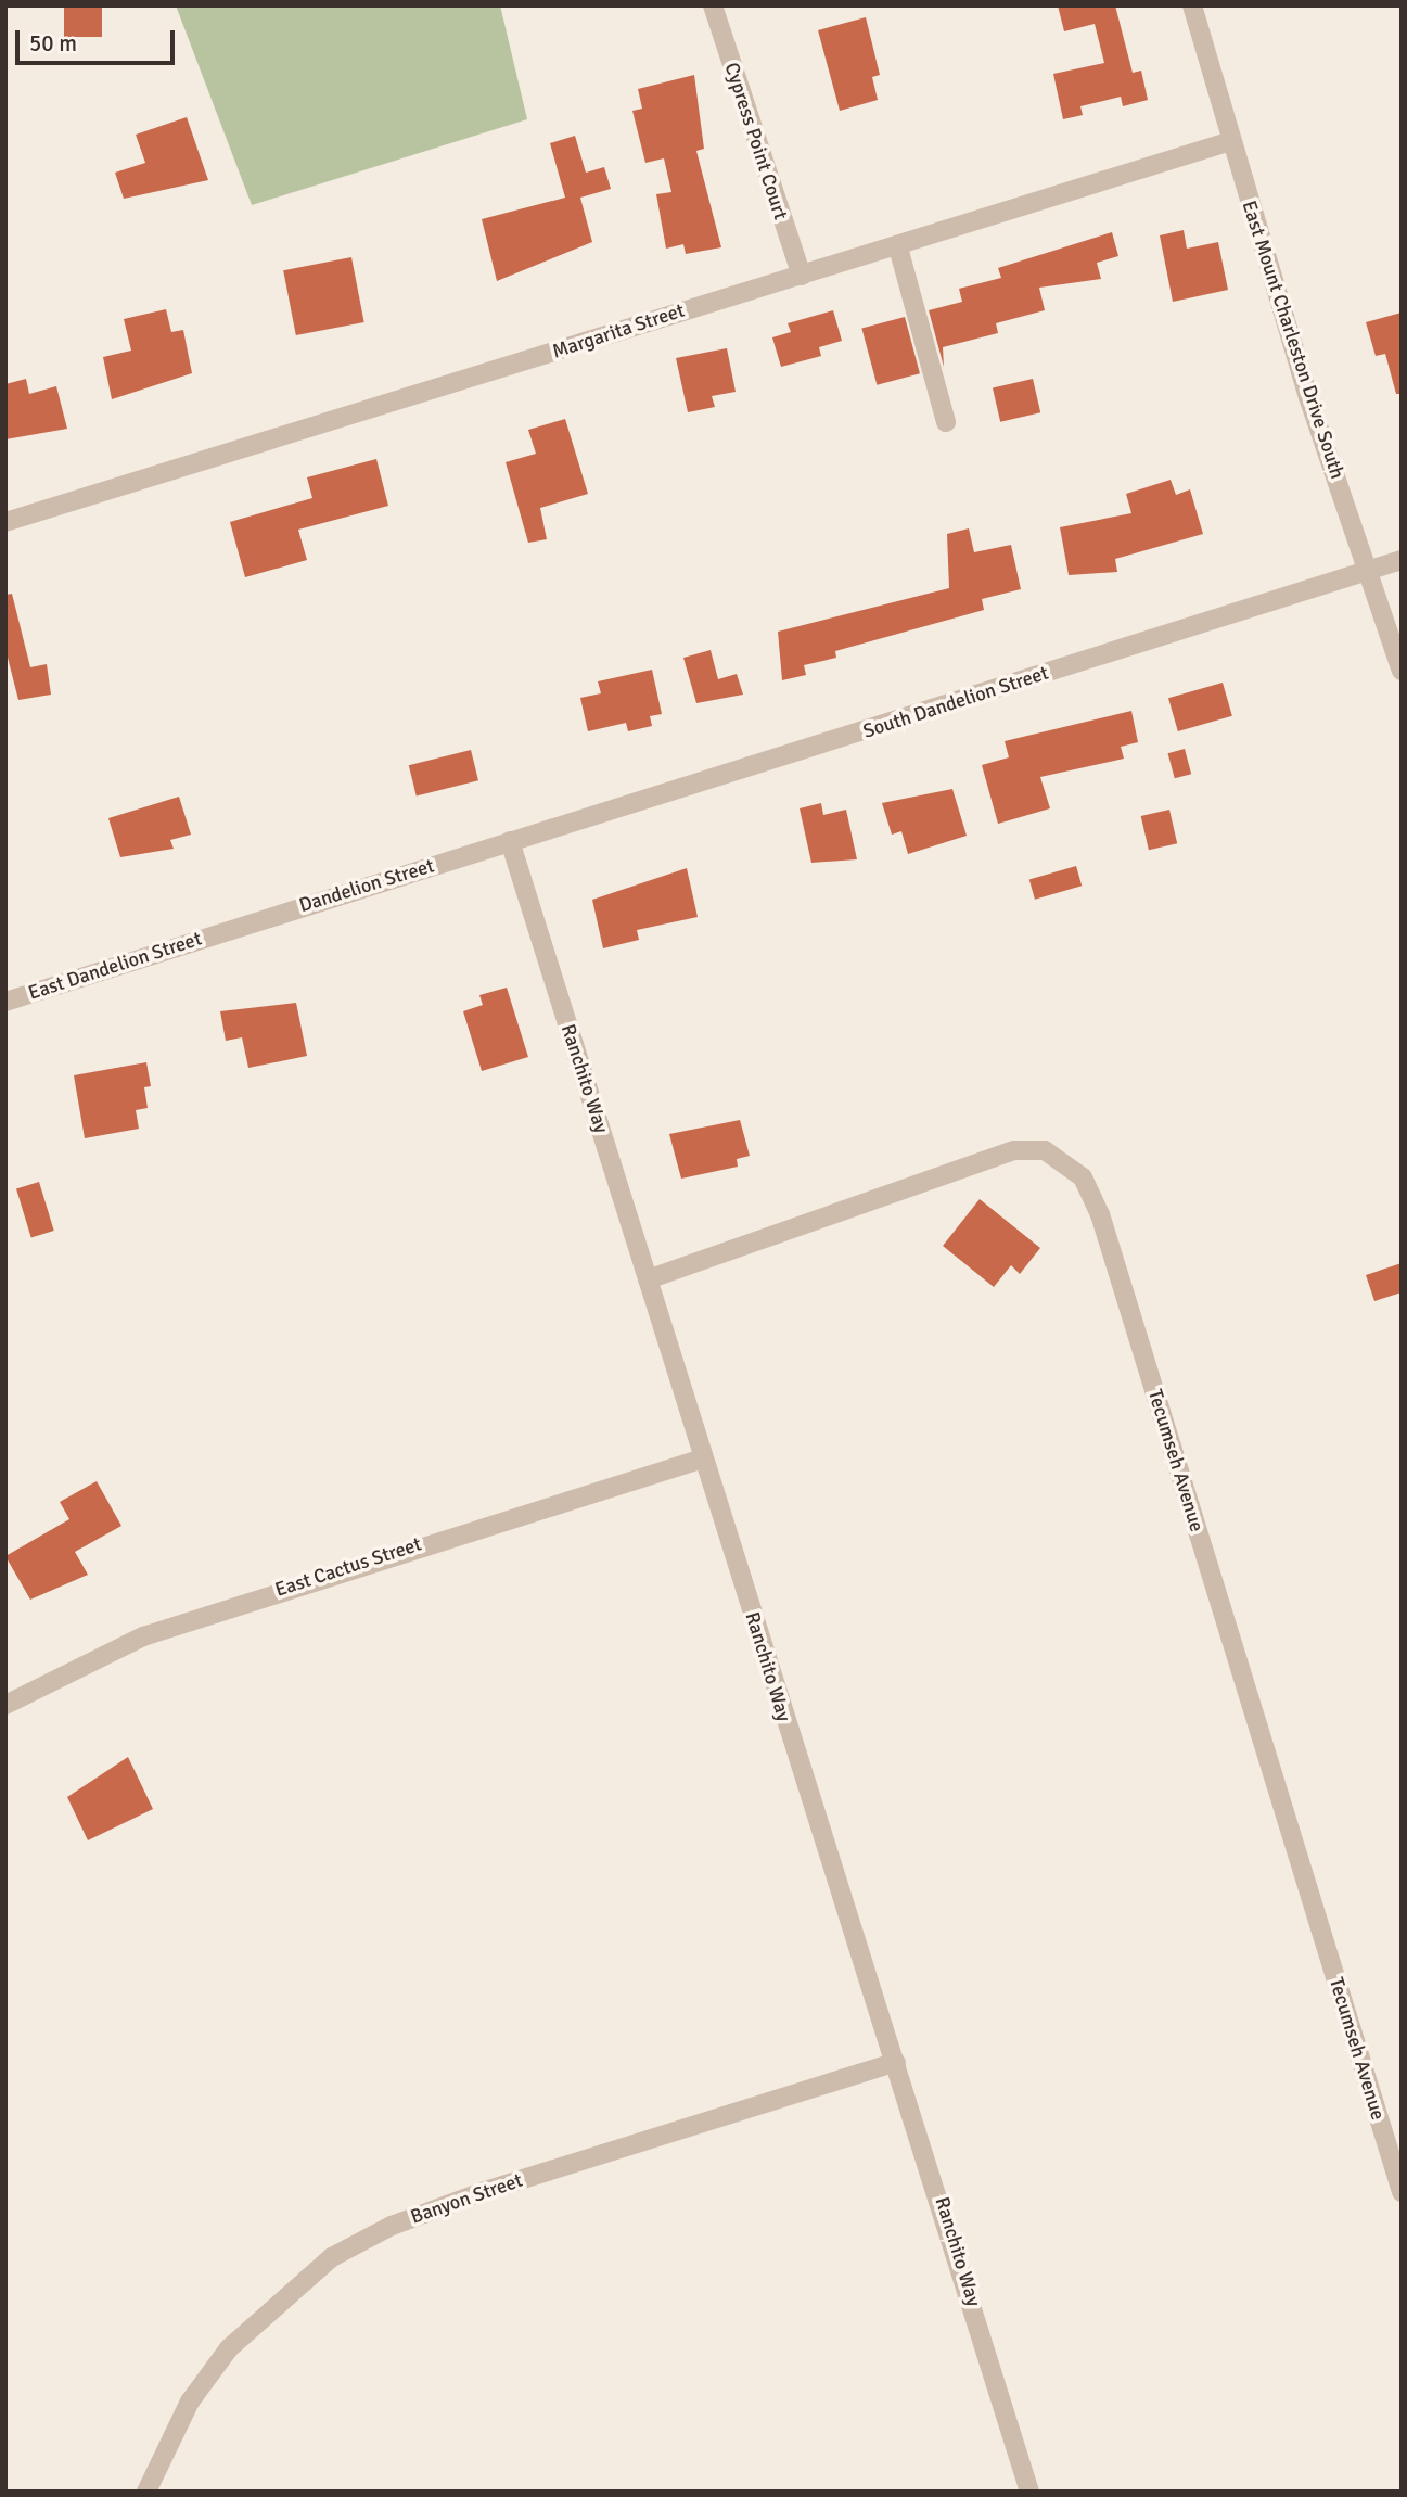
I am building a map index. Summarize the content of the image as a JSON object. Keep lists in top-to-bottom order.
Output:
{
  "streets": {
    "street": [
      "Cypress Point Court",
      "Margarita Street",
      "East Mount Charleston Drive South",
      "South Dandelion Street",
      "Dandelion Street",
      "East Dandelion Street",
      "Ranchito Way",
      "Tecumseh Avenue",
      "East Cactus Street",
      "Banyon Street"
    ]
  },
  "crossings": [
    ["Cypress Point Court", "Margarita Street"],
    ["Margarita Street", "East Mount Charleston Drive South"],
    ["East Mount Charleston Drive South", "South Dandelion Street"],
    ["South Dandelion Street", "Dandelion Street"],
    ["South Dandelion Street", "Ranchito Way"],
    ["Dandelion Street", "East Dandelion Street"],
    ["Dandelion Street", "Ranchito Way"],
    ["Ranchito Way", "Tecumseh Avenue"],
    ["Ranchito Way", "East Cactus Street"],
    ["Ranchito Way", "Banyon Street"]
  ],
  "scale_bar": "50 m"
}
